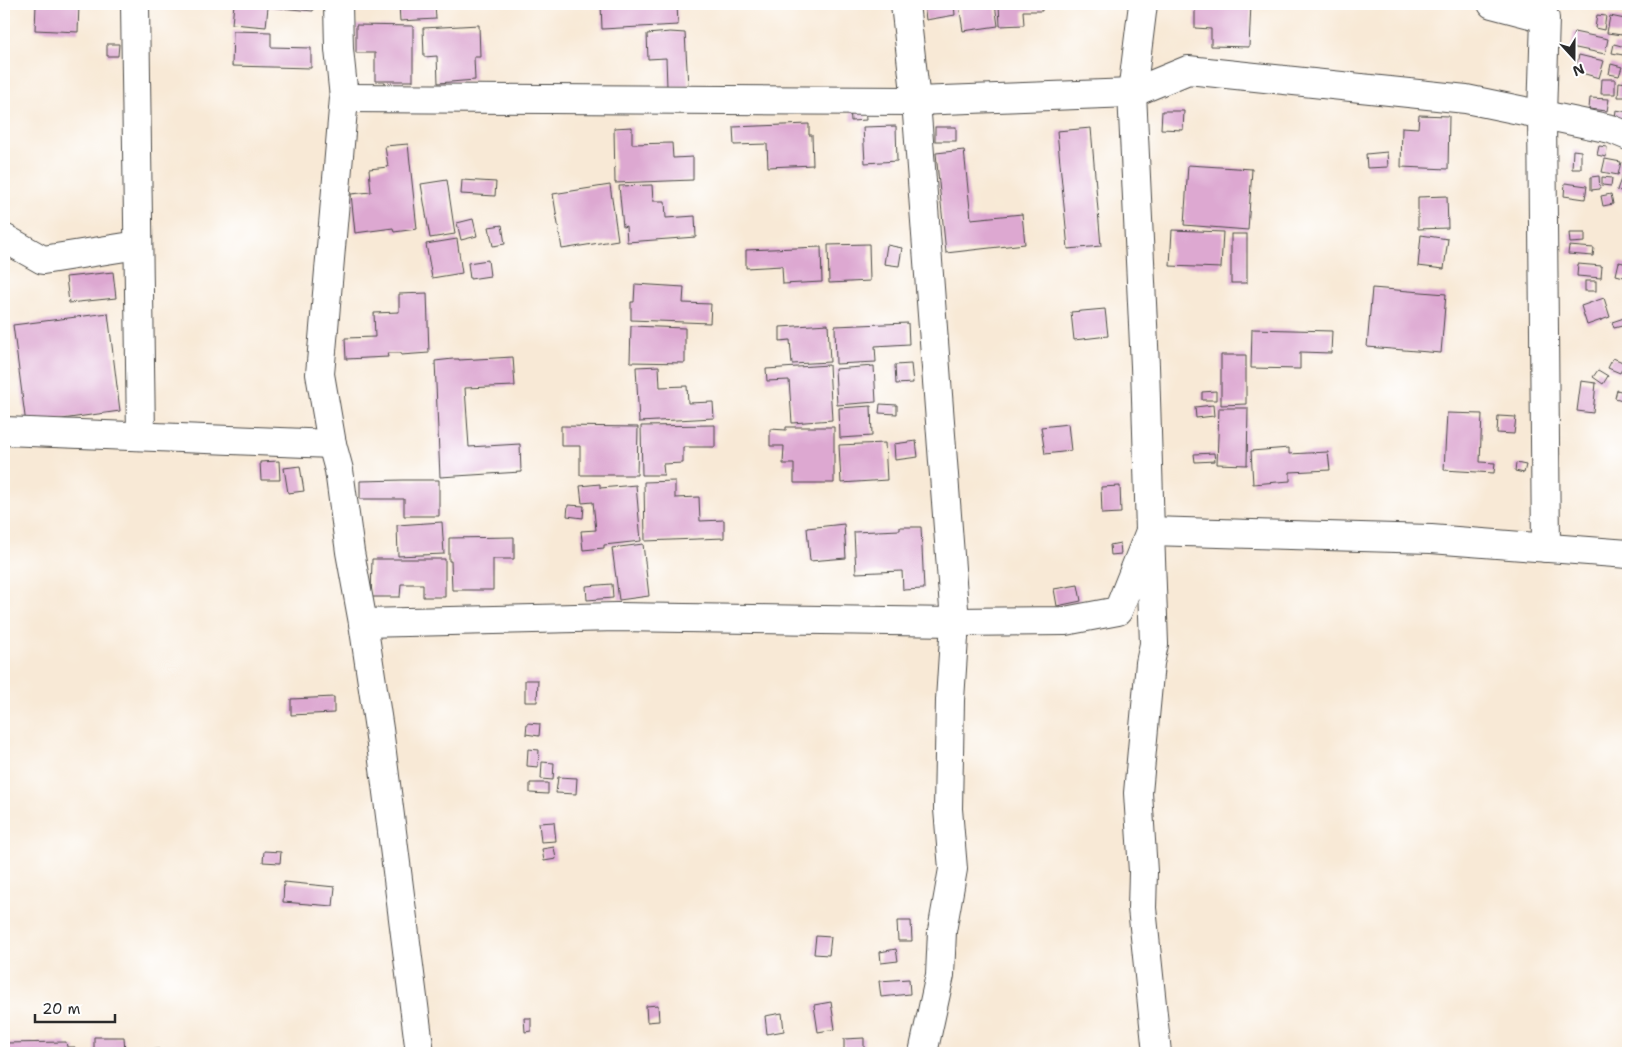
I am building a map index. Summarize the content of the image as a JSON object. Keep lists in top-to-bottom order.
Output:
{
  "scale_bar": "20 m",
  "north": "bottom"
}
